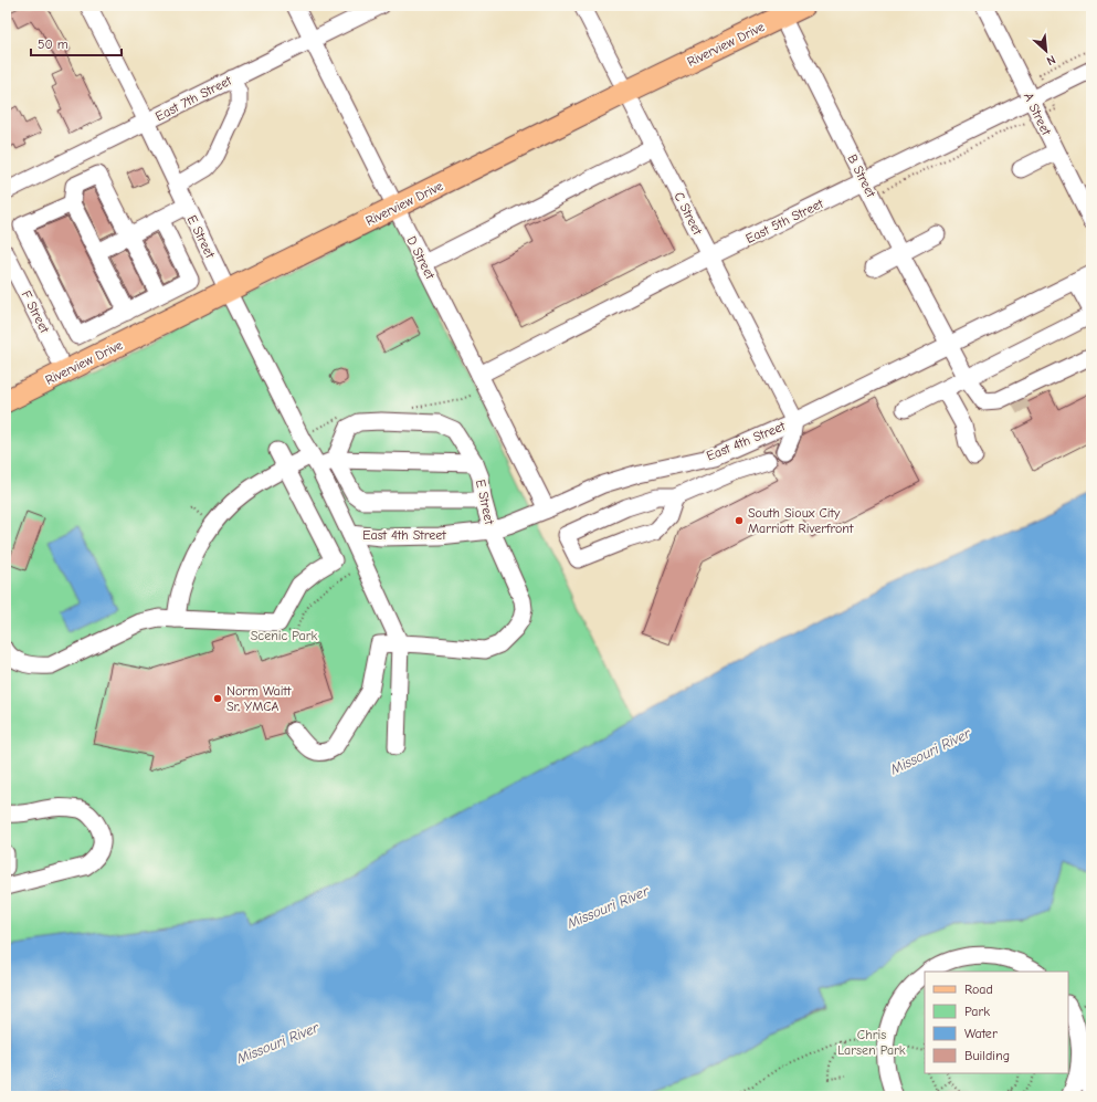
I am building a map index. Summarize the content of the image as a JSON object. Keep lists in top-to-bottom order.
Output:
{
  "streets": {
    "main road": ["Riverview Drive"],
    "street": [
      "East 7th Street",
      "A Street",
      "B Street",
      "C Street",
      "East 5th Street",
      "E Street",
      "D Street",
      "F Street",
      "East 4th Street"
    ]
  },
  "crossings": [
    ["Riverview Drive", "B Street"],
    ["Riverview Drive", "C Street"],
    ["Riverview Drive", "E Street"],
    ["Riverview Drive", "D Street"],
    ["Riverview Drive", "F Street"],
    ["East 7th Street", "E Street"],
    ["East 7th Street", "D Street"],
    ["A Street", "East 5th Street"],
    ["B Street", "East 5th Street"],
    ["B Street", "East 4th Street"],
    ["C Street", "East 5th Street"],
    ["C Street", "East 4th Street"],
    ["East 5th Street", "D Street"],
    ["E Street", "East 4th Street"],
    ["D Street", "East 4th Street"]
  ],
  "water": ["Missouri River"],
  "parks": ["Scenic Park", "Chris Larsen Park"],
  "places": ["South Sioux City Marriott Riverfront", "Norm Waitt Sr. YMCA"],
  "legend": [
    "Road",
    "Park",
    "Water",
    "Building"
  ],
  "scale_bar": "50 m",
  "north": "bottom right"
}
